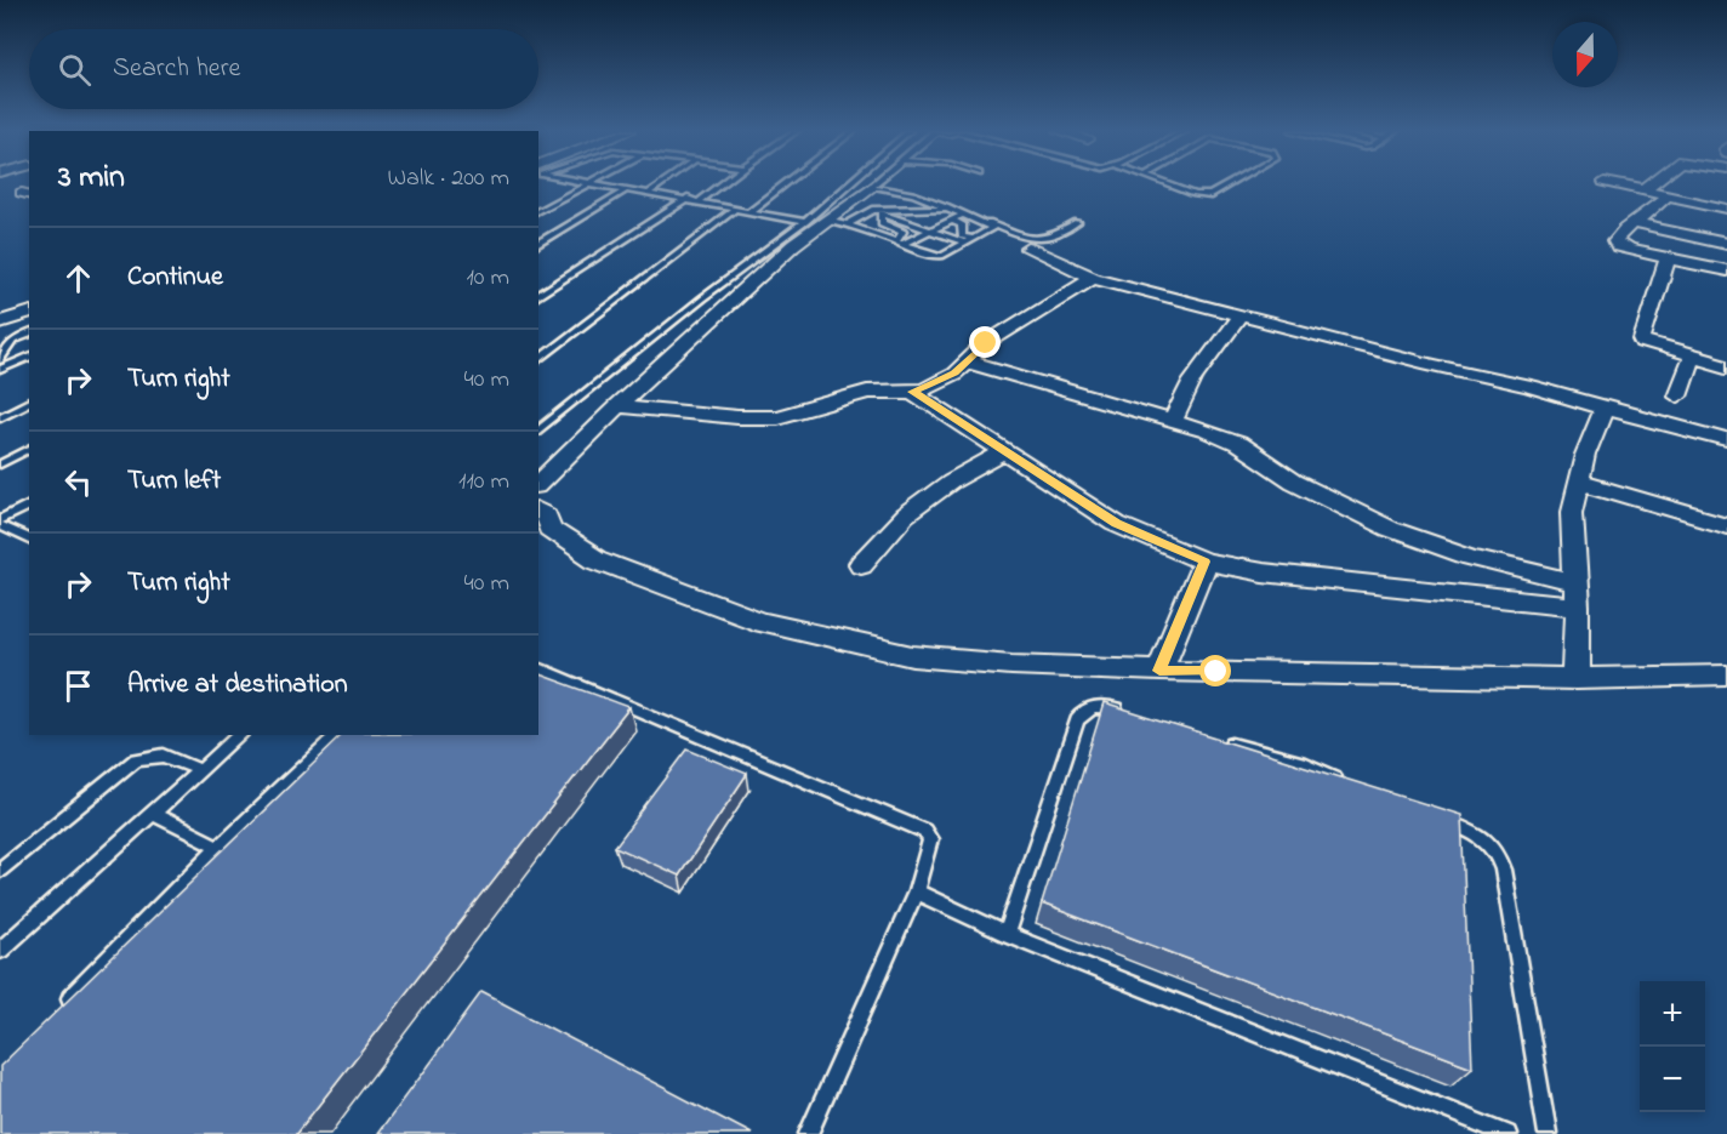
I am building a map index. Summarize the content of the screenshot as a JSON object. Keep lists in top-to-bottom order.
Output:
{
  "north": "bottom",
  "page": {
    "search": "Search here",
    "heading": ["3 min", "Walk · 200 m"],
    "list": [
      ["Continue", "10 m"],
      ["Turn right", "40 m"],
      ["Turn left", "110 m"],
      ["Turn right", "40 m"],
      "Arrive at destination"
    ],
    "map_buttons": ["+", "−"]
  }
}
